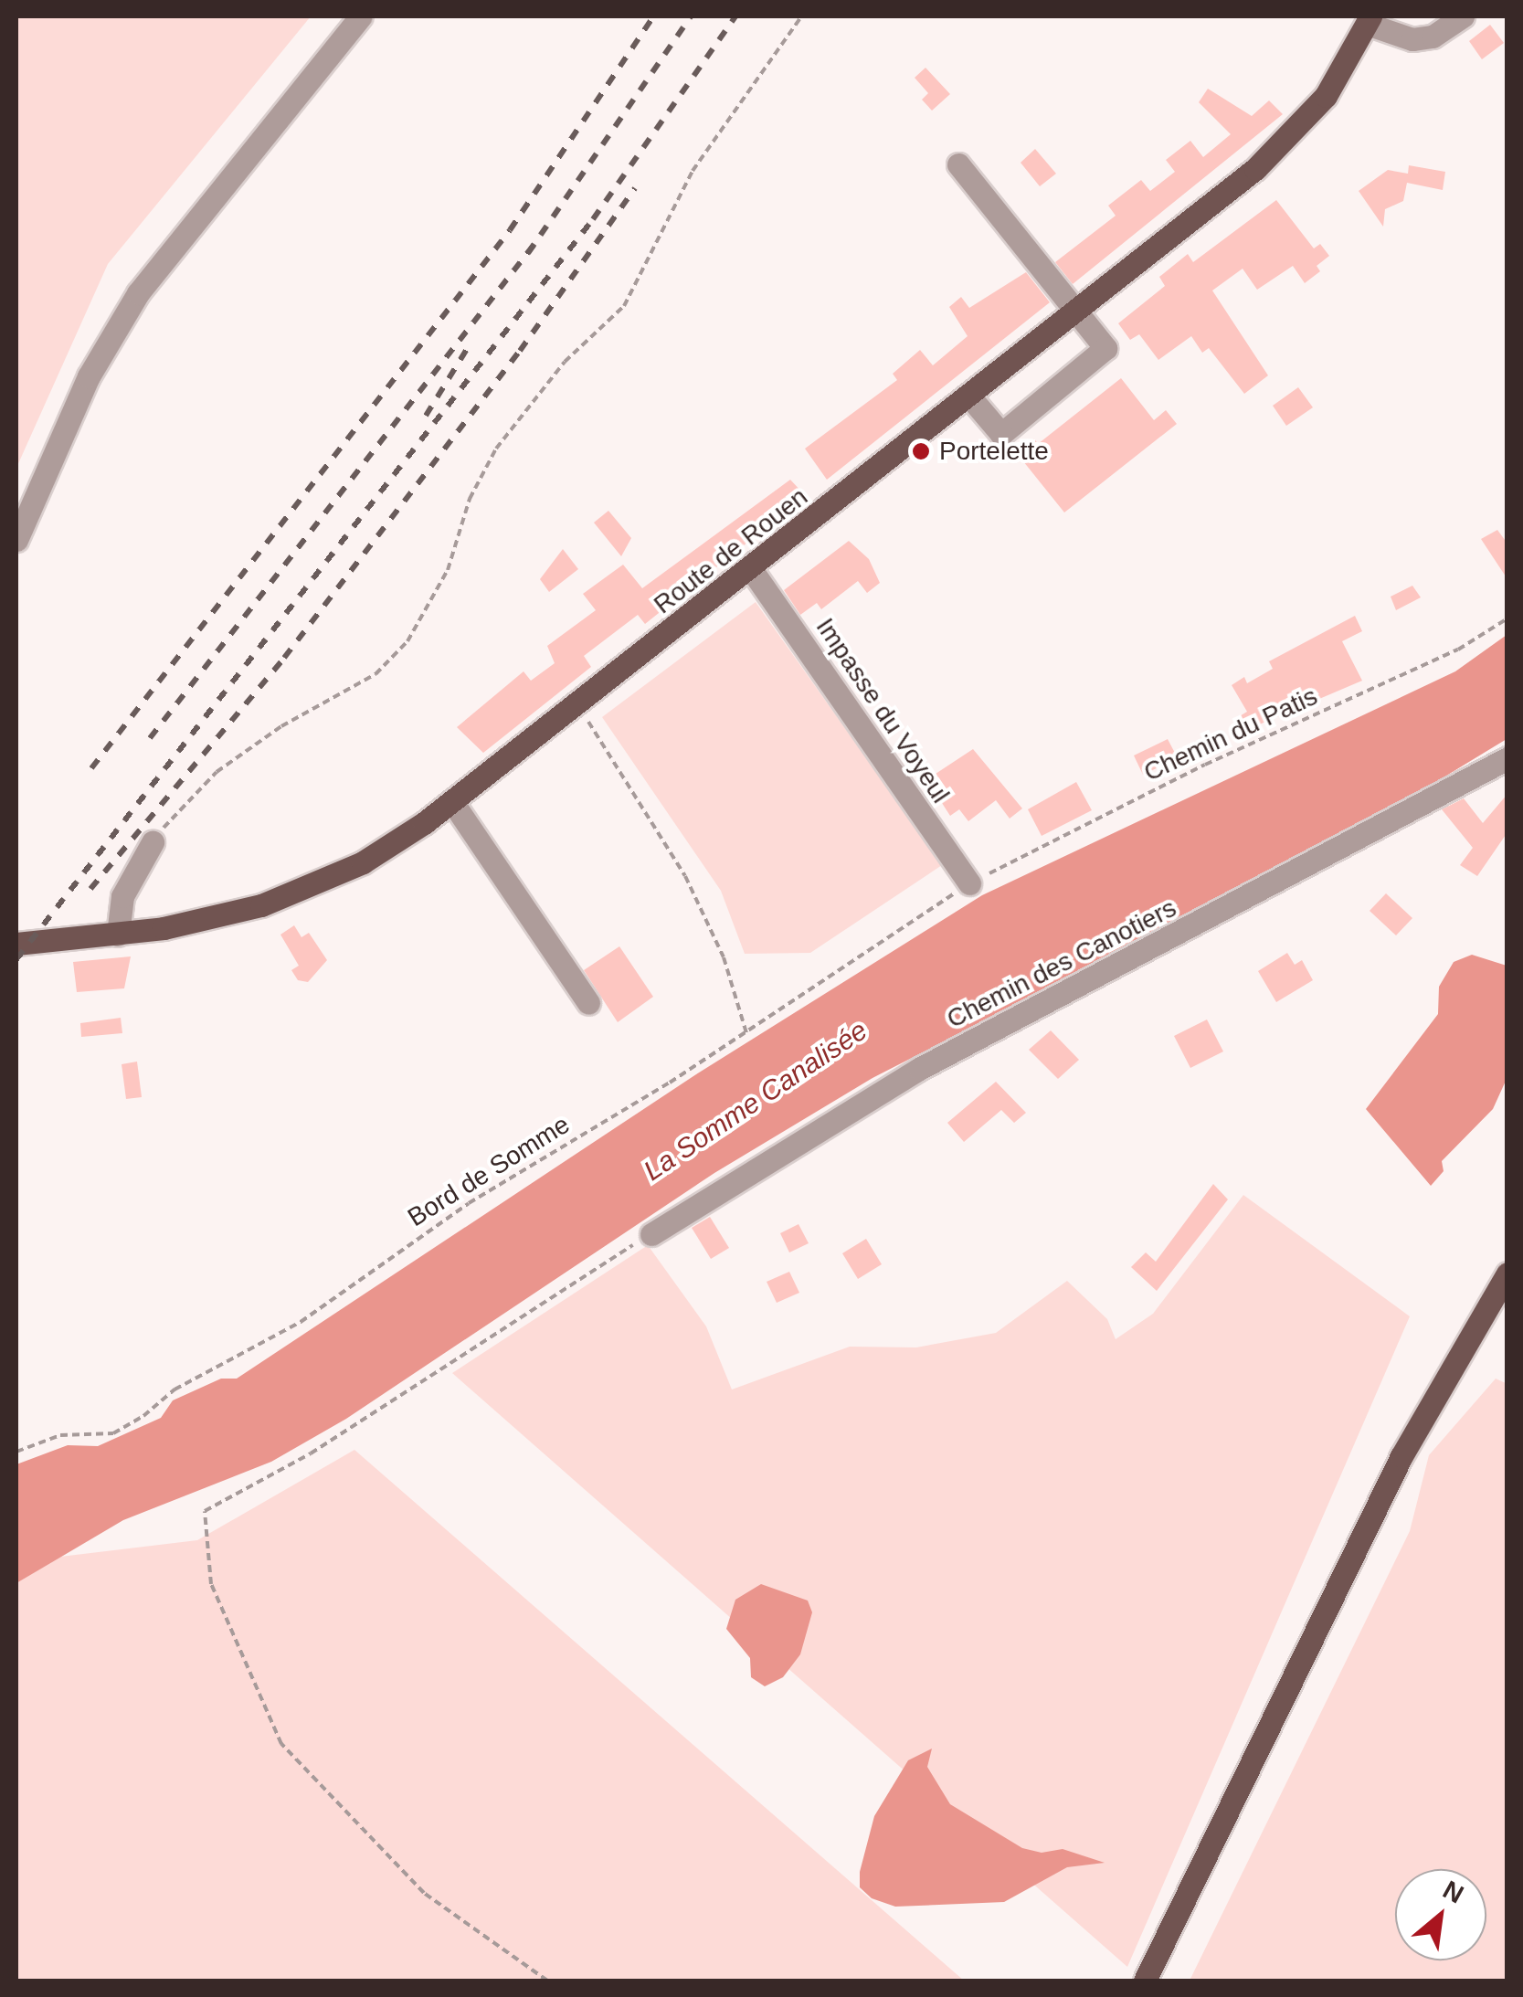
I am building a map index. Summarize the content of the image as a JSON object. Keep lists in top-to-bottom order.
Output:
{
  "streets": {
    "main road": ["Route de Rouen"],
    "street": ["Impasse du Voyeul", "Chemin des Canotiers"],
    "path": ["Chemin du Patis", "Bord de Somme"]
  },
  "crossings": [
    ["Route de Rouen", "Impasse du Voyeul"],
    ["Impasse du Voyeul", "Chemin du Patis"],
    ["Impasse du Voyeul", "Bord de Somme"],
    ["Chemin du Patis", "Bord de Somme"]
  ],
  "water": ["La Somme Canalisée"],
  "places": ["Portelette"],
  "north": "top right"
}
